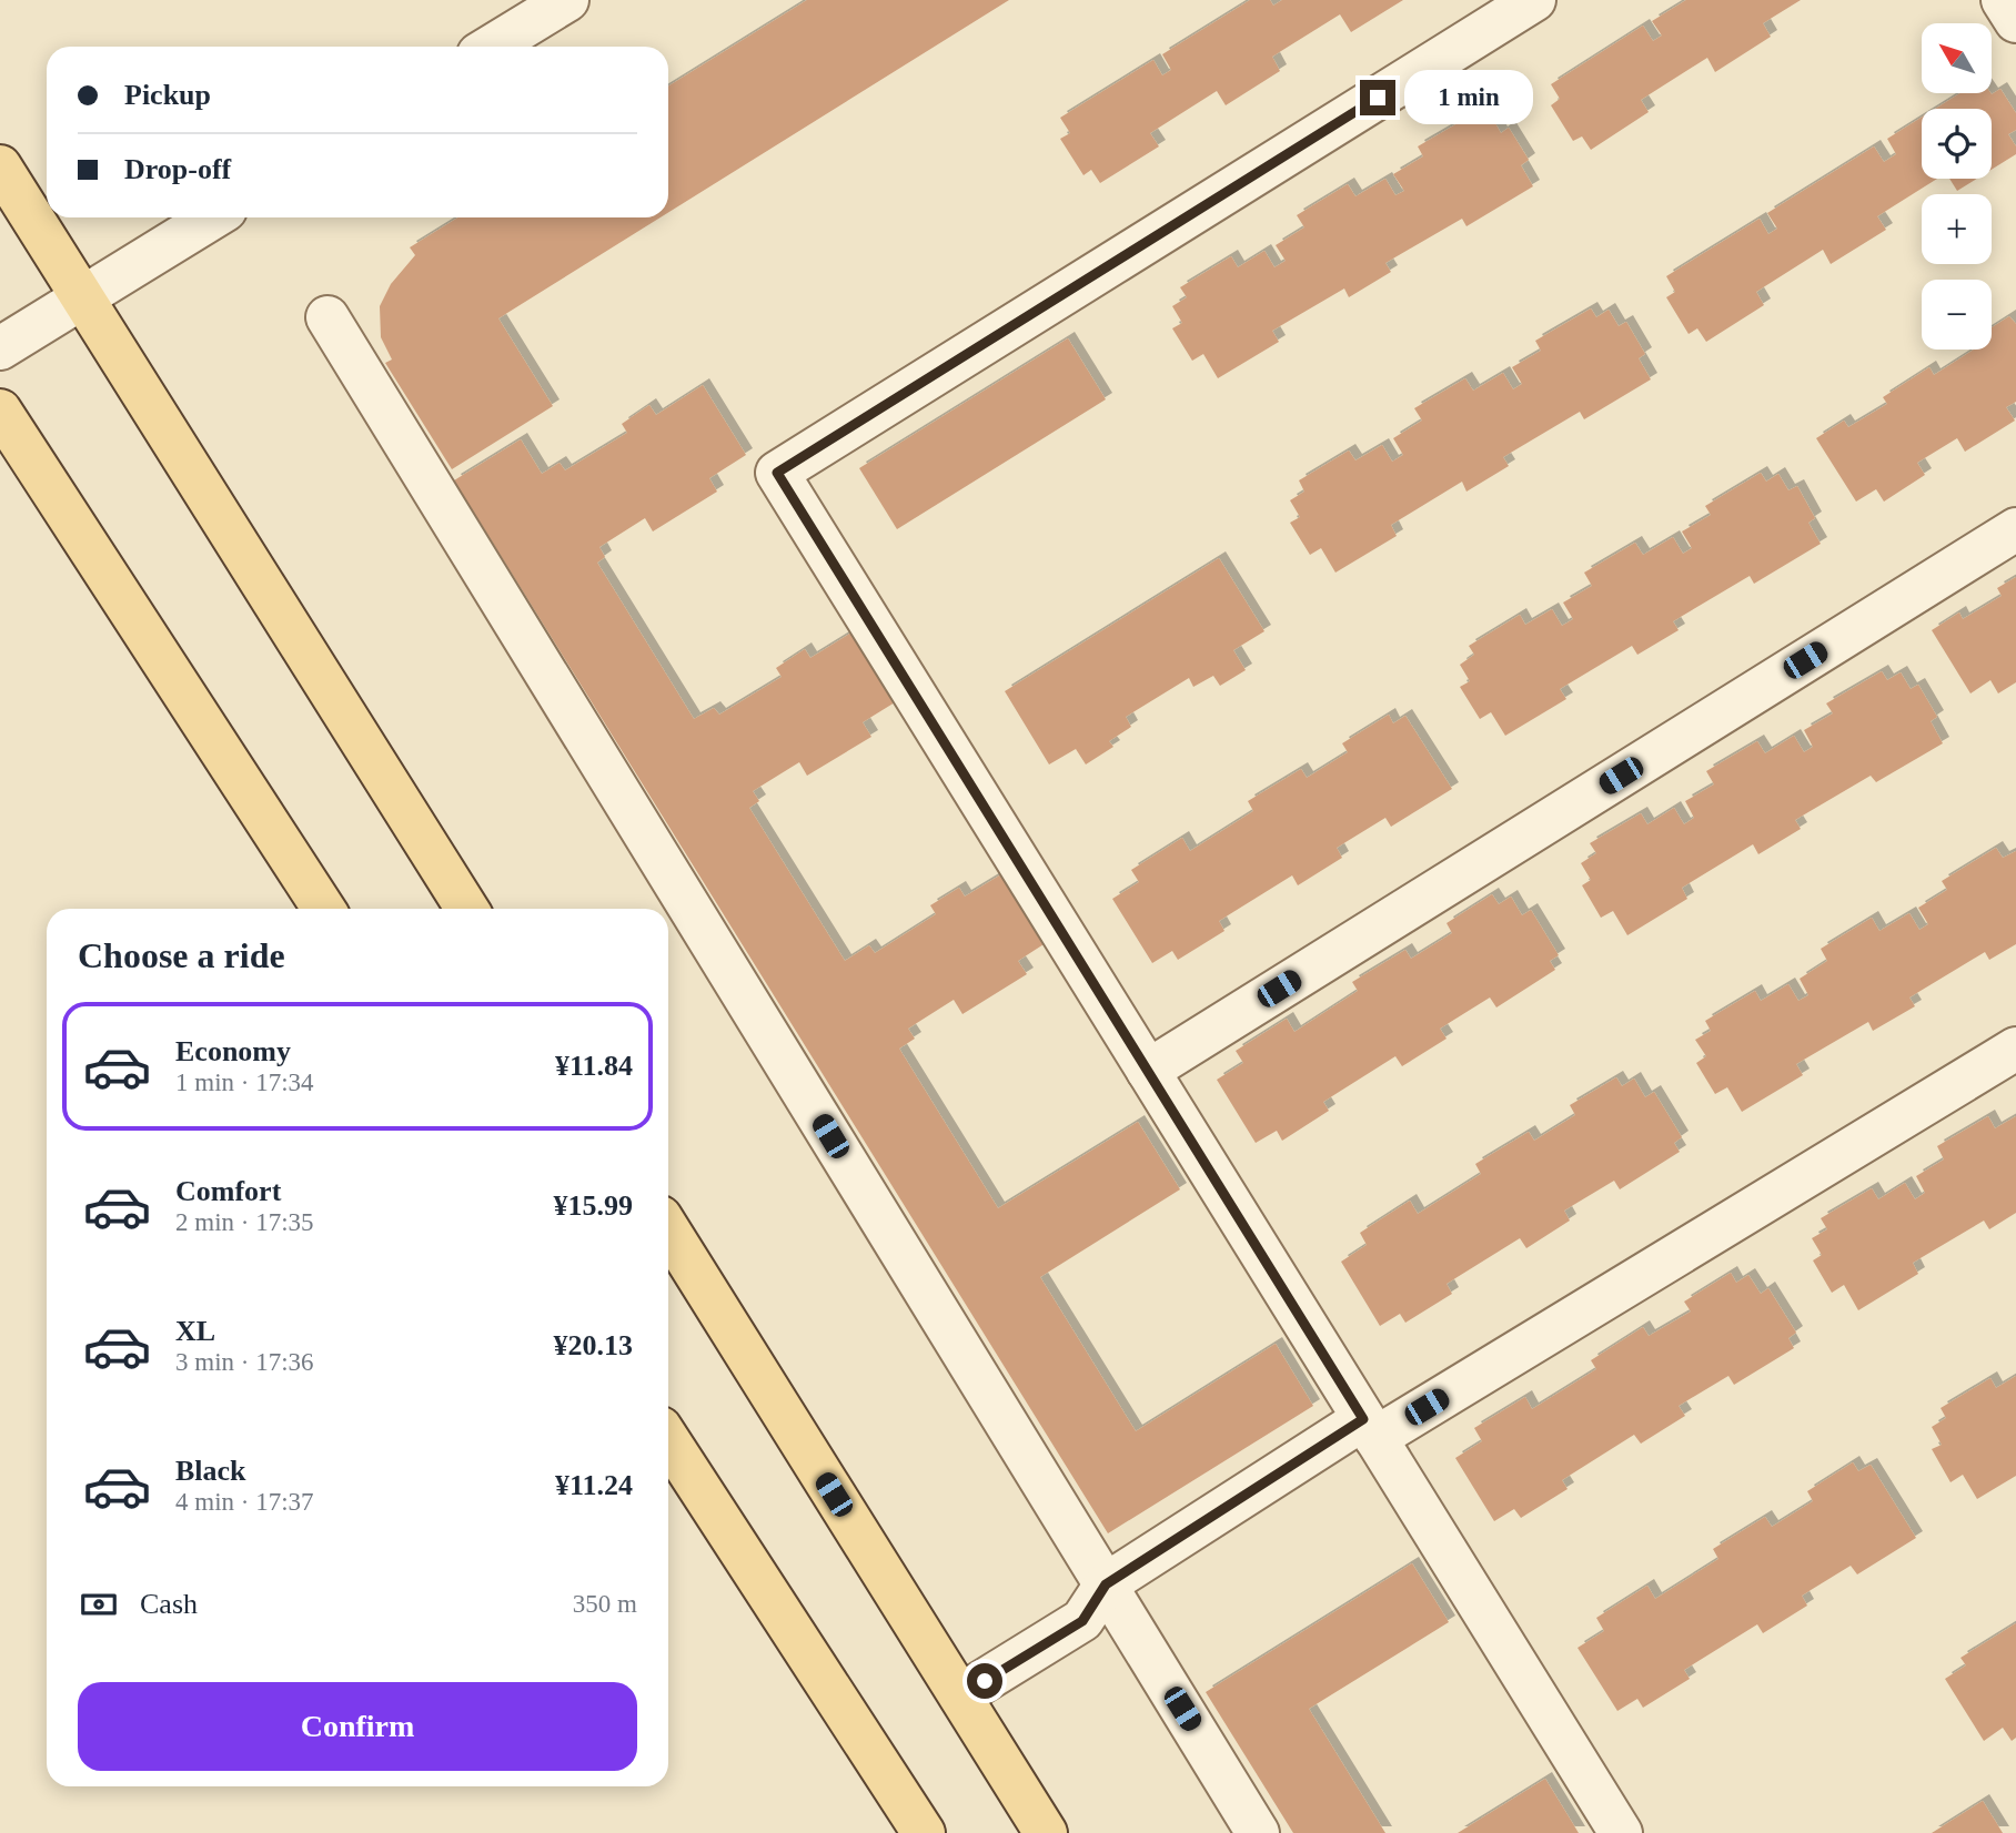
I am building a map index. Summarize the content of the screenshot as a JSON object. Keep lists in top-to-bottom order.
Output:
{
  "north": "top left",
  "page": {
    "map_buttons": ["+", "−"],
    "banner": ["Pickup", "Drop-off"],
    "bubble": "1 min",
    "heading": "Choose a ride",
    "list": [
      {
        "name": "Economy",
        "note": "1 min · 17:34",
        "value": "¥11.84"
      },
      {
        "name": "Comfort",
        "note": "2 min · 17:35",
        "value": "¥15.99"
      },
      {
        "name": "XL",
        "note": "3 min · 17:36",
        "value": "¥20.13"
      },
      {
        "name": "Black",
        "note": "4 min · 17:37",
        "value": "¥11.24"
      }
    ],
    "pay": ["Cash", "350 m"],
    "buttons": "Confirm"
  }
}
